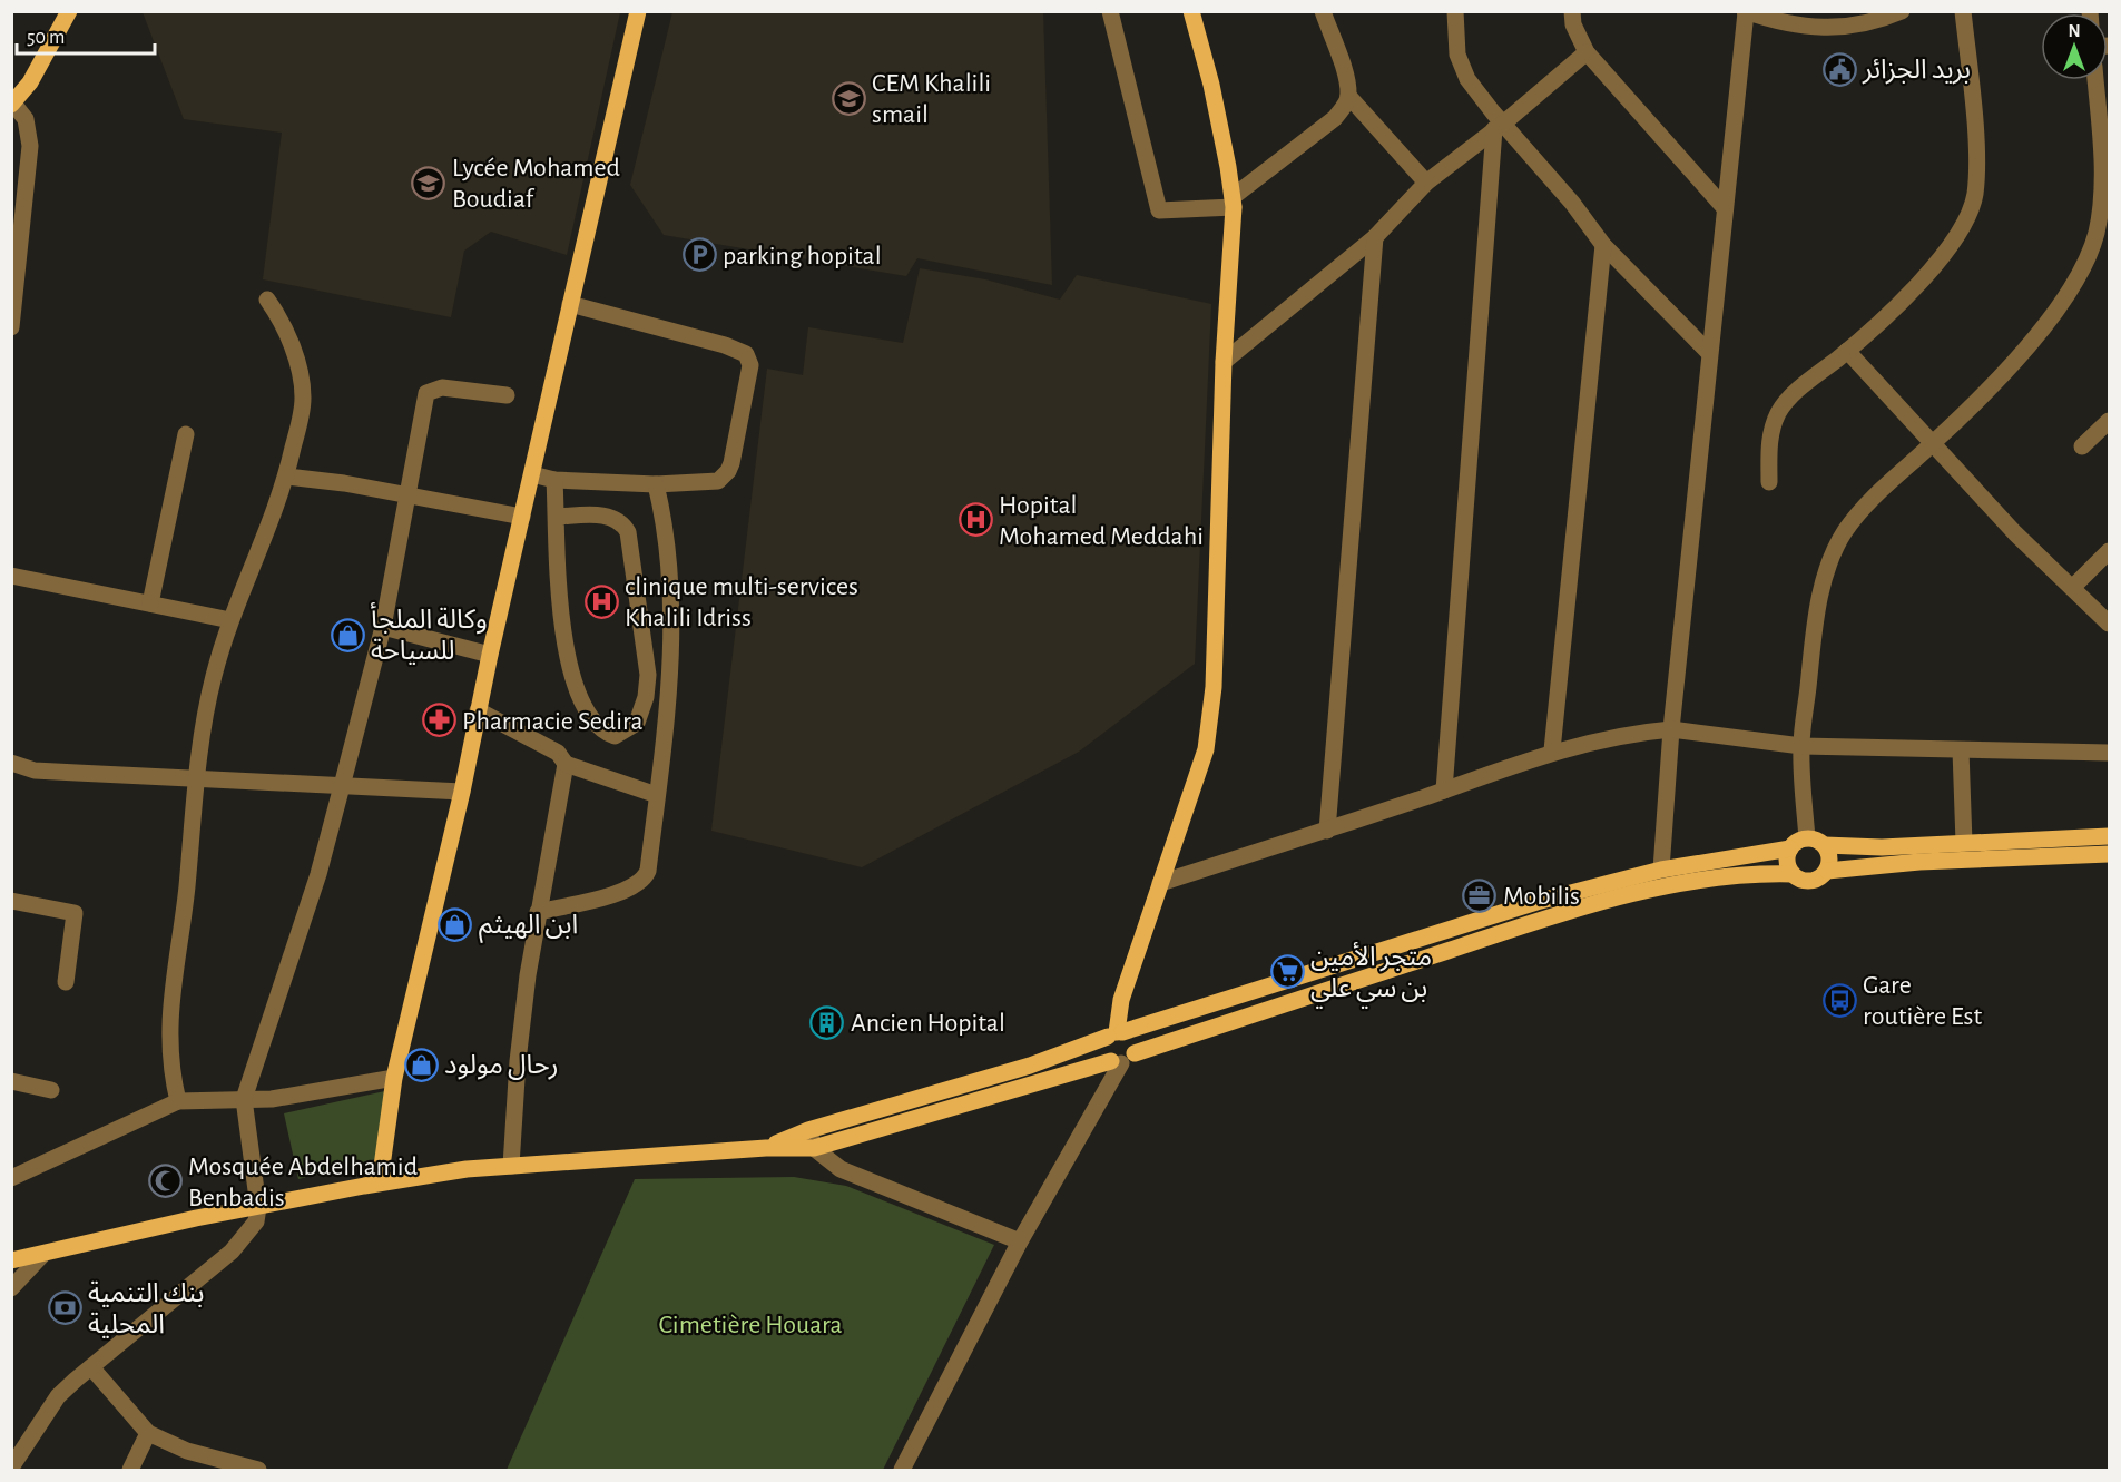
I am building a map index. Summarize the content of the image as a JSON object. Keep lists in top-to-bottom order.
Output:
{
  "parks": ["Cimetière Houara"],
  "places": {
    "public building": ["بريد الجزائر"],
    "school or university": ["CEM Khalili smail", "Lycée Mohamed Boudiaf"],
    "parking": ["parking hopital"],
    "hospital": ["Hopital Mohamed Meddahi", "clinique multi-services Khalili Idriss"],
    "shop": ["وكالة الملجأ للسياحة", "ابن الهيثم", "رحال مولود"],
    "pharmacy": ["Pharmacie Sedira"],
    "office": ["Mobilis"],
    "supermarket": ["متجر الأمين بن سي علي"],
    "bus stop": ["Gare routière Est"],
    "building": ["Ancien Hopital"],
    "mosque": ["Mosquée Abdelhamid Benbadis"],
    "bank": ["بنك التنمية المحلية"]
  },
  "scale_bar": "50 m",
  "north": "top"
}
